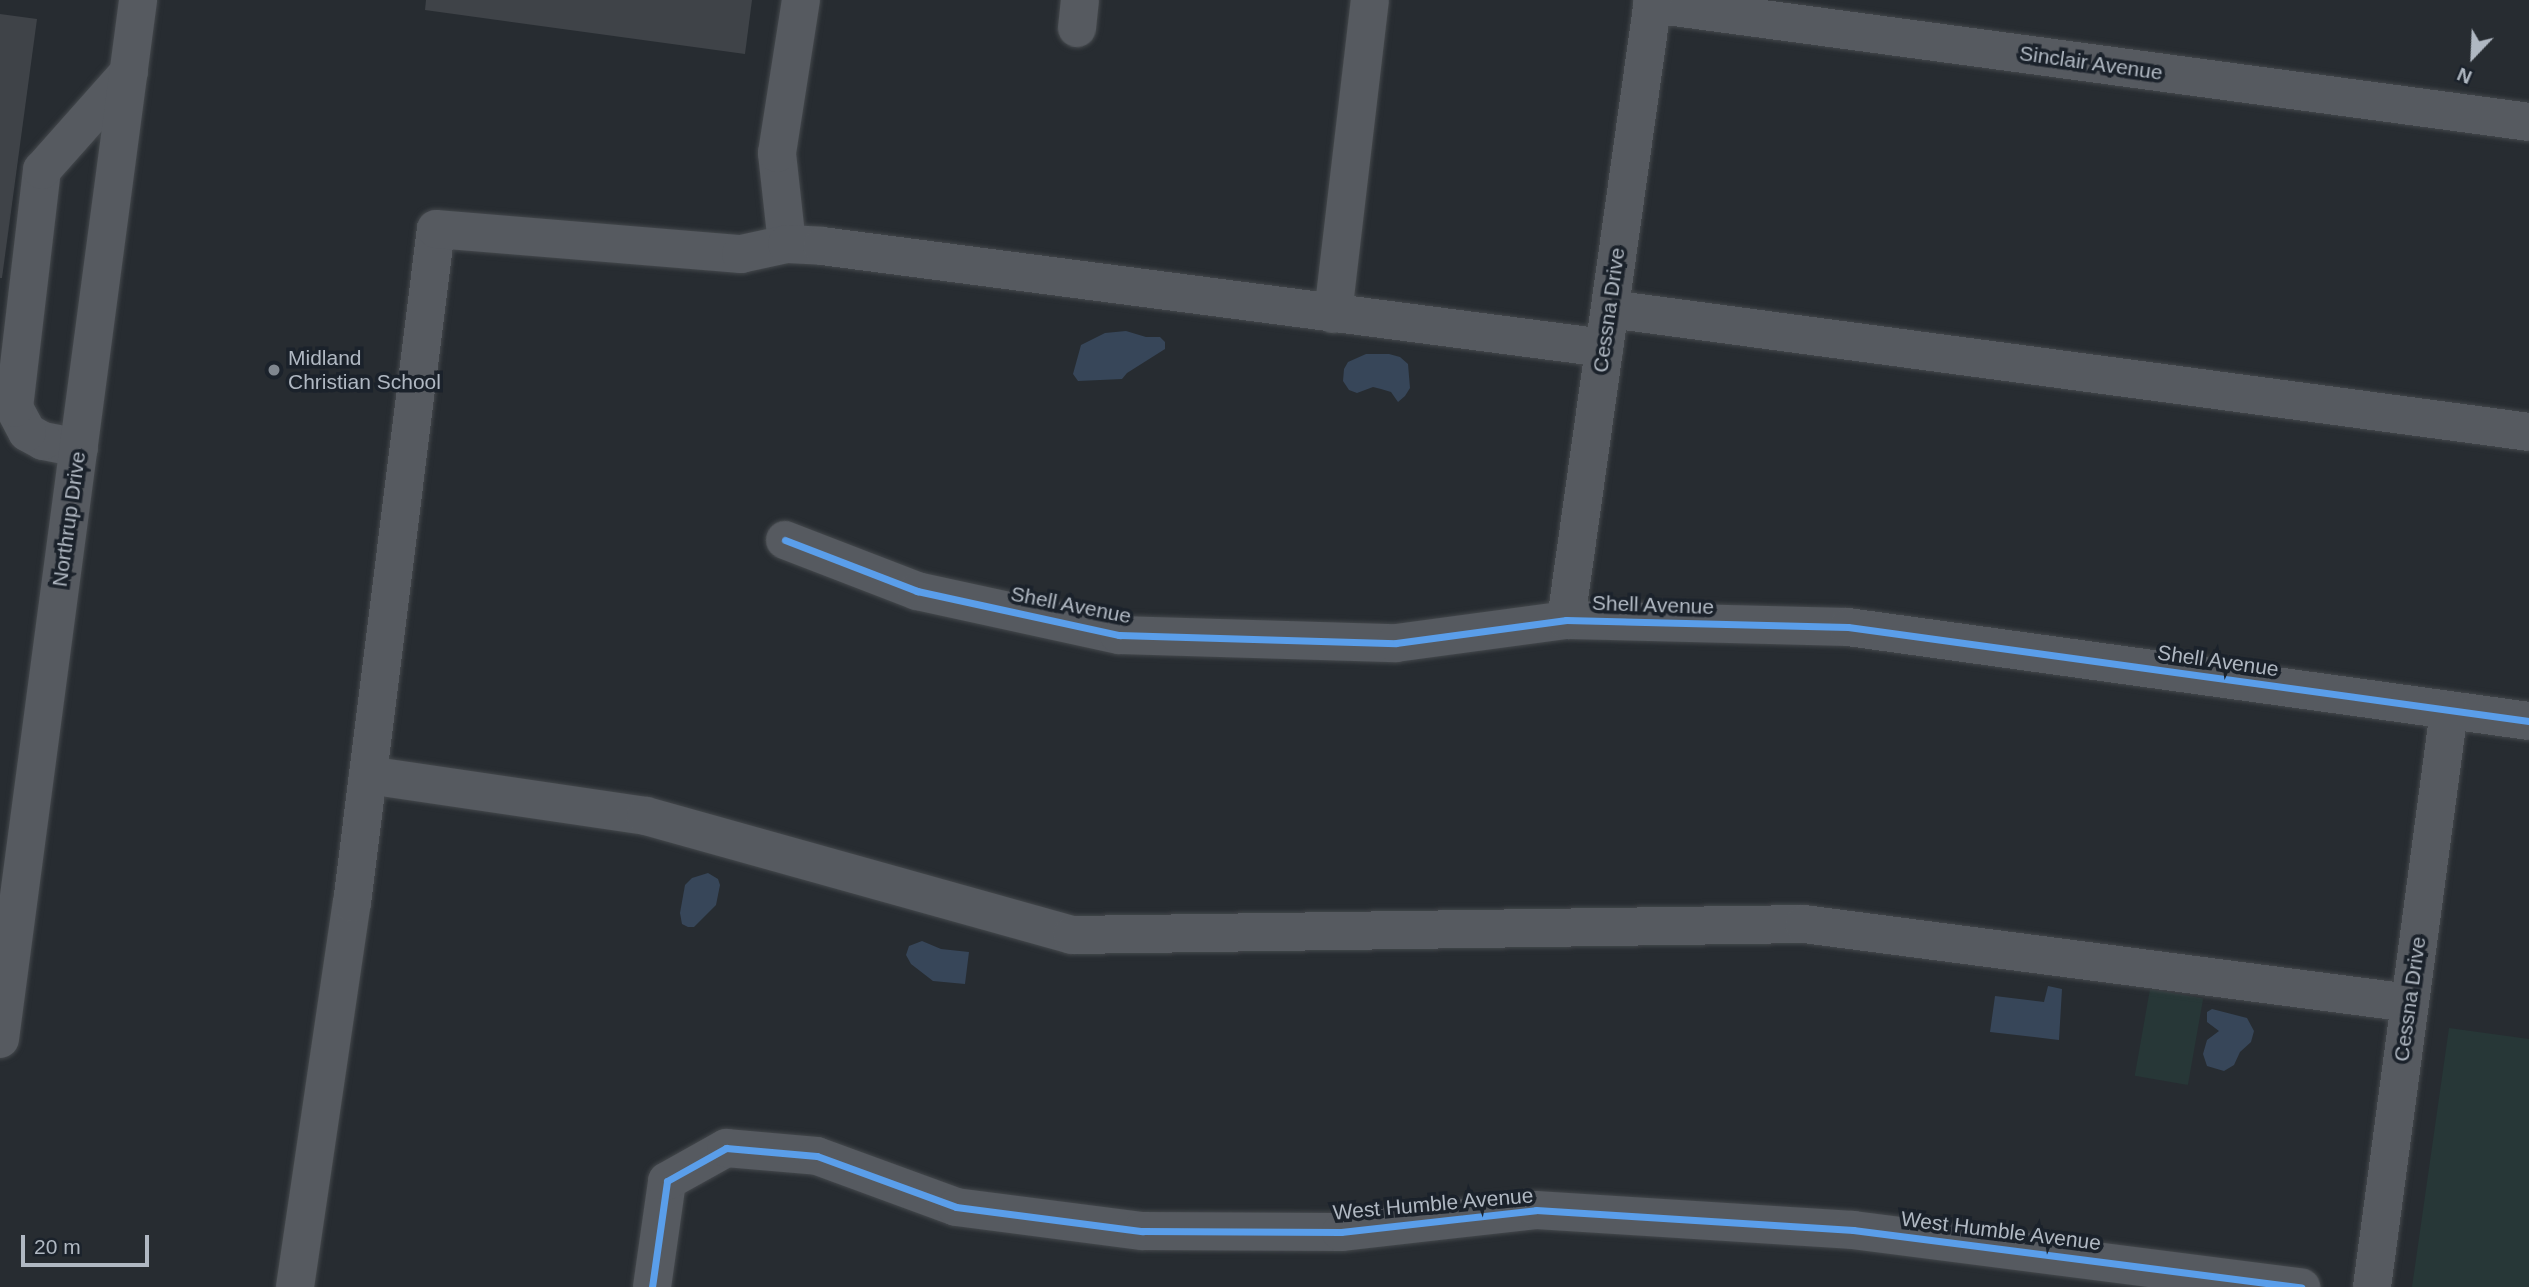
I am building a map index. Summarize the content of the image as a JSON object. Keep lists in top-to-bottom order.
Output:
{
  "streets": {
    "street": [
      "Sinclair Avenue",
      "Cessna Drive",
      "Northrup Drive",
      "Shell Avenue",
      "West Humble Avenue"
    ]
  },
  "crossings": [
    ["Sinclair Avenue", "Cessna Drive"],
    ["Cessna Drive", "Shell Avenue"]
  ],
  "places": ["Midland Christian School"],
  "scale_bar": "20 m",
  "north": "bottom left"
}
